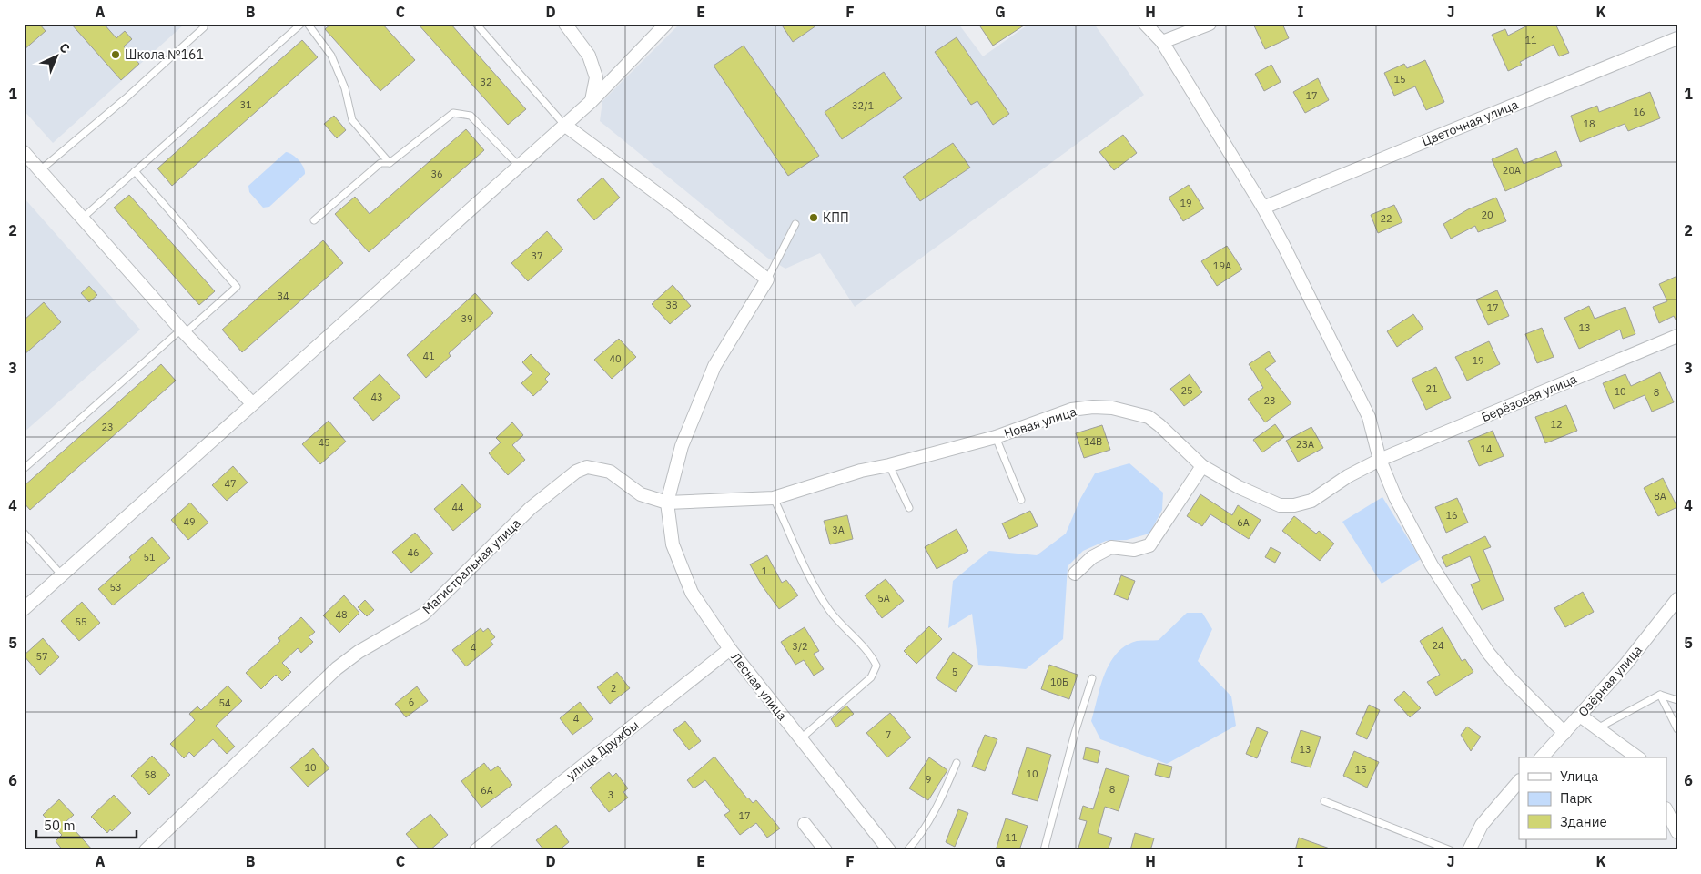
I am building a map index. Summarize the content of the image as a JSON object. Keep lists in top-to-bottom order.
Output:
{
  "streets": {
    "street": [
      "Цветочная улица",
      "Берёзовая улица",
      "Новая улица",
      "Магистральная улица",
      "Озёрная улица",
      "Лесная улица",
      "улица Дружбы"
    ]
  },
  "crossings": [
    ["Берёзовая улица", "Новая улица"],
    ["Новая улица", "Магистральная улица"],
    ["Новая улица", "Лесная улица"],
    ["Магистральная улица", "Лесная улица"],
    ["Лесная улица", "улица Дружбы"]
  ],
  "places": ["Школа №161", "КПП"],
  "house_numbers": [
    "11",
    "15",
    "32",
    "17",
    "31",
    "32/1",
    "16",
    "18",
    "20А",
    "36",
    "19",
    "20",
    "22",
    "37",
    "19А",
    "34",
    "38",
    "17",
    "39",
    "13",
    "41",
    "40",
    "19",
    "21",
    "25",
    "10",
    "8",
    "43",
    "23",
    "12",
    "23",
    "14В",
    "45",
    "23А",
    "14",
    "47",
    "8А",
    "44",
    "16",
    "49",
    "6А",
    "3А",
    "46",
    "51",
    "1",
    "53",
    "5А",
    "48",
    "55",
    "24",
    "3/2",
    "4",
    "57",
    "5",
    "10Б",
    "2",
    "6",
    "54",
    "4",
    "7",
    "13",
    "10",
    "15",
    "10",
    "58",
    "9",
    "8",
    "6А",
    "3",
    "17",
    "11"
  ],
  "legend": ["Улица", "Парк", "Здание"],
  "scale_bar": "50 m",
  "north": "top right",
  "grid": {
    "columns": [
      "A",
      "B",
      "C",
      "D",
      "E",
      "F",
      "G",
      "H",
      "I",
      "J",
      "K"
    ],
    "rows": [
      "1",
      "2",
      "3",
      "4",
      "5",
      "6"
    ]
  }
}
